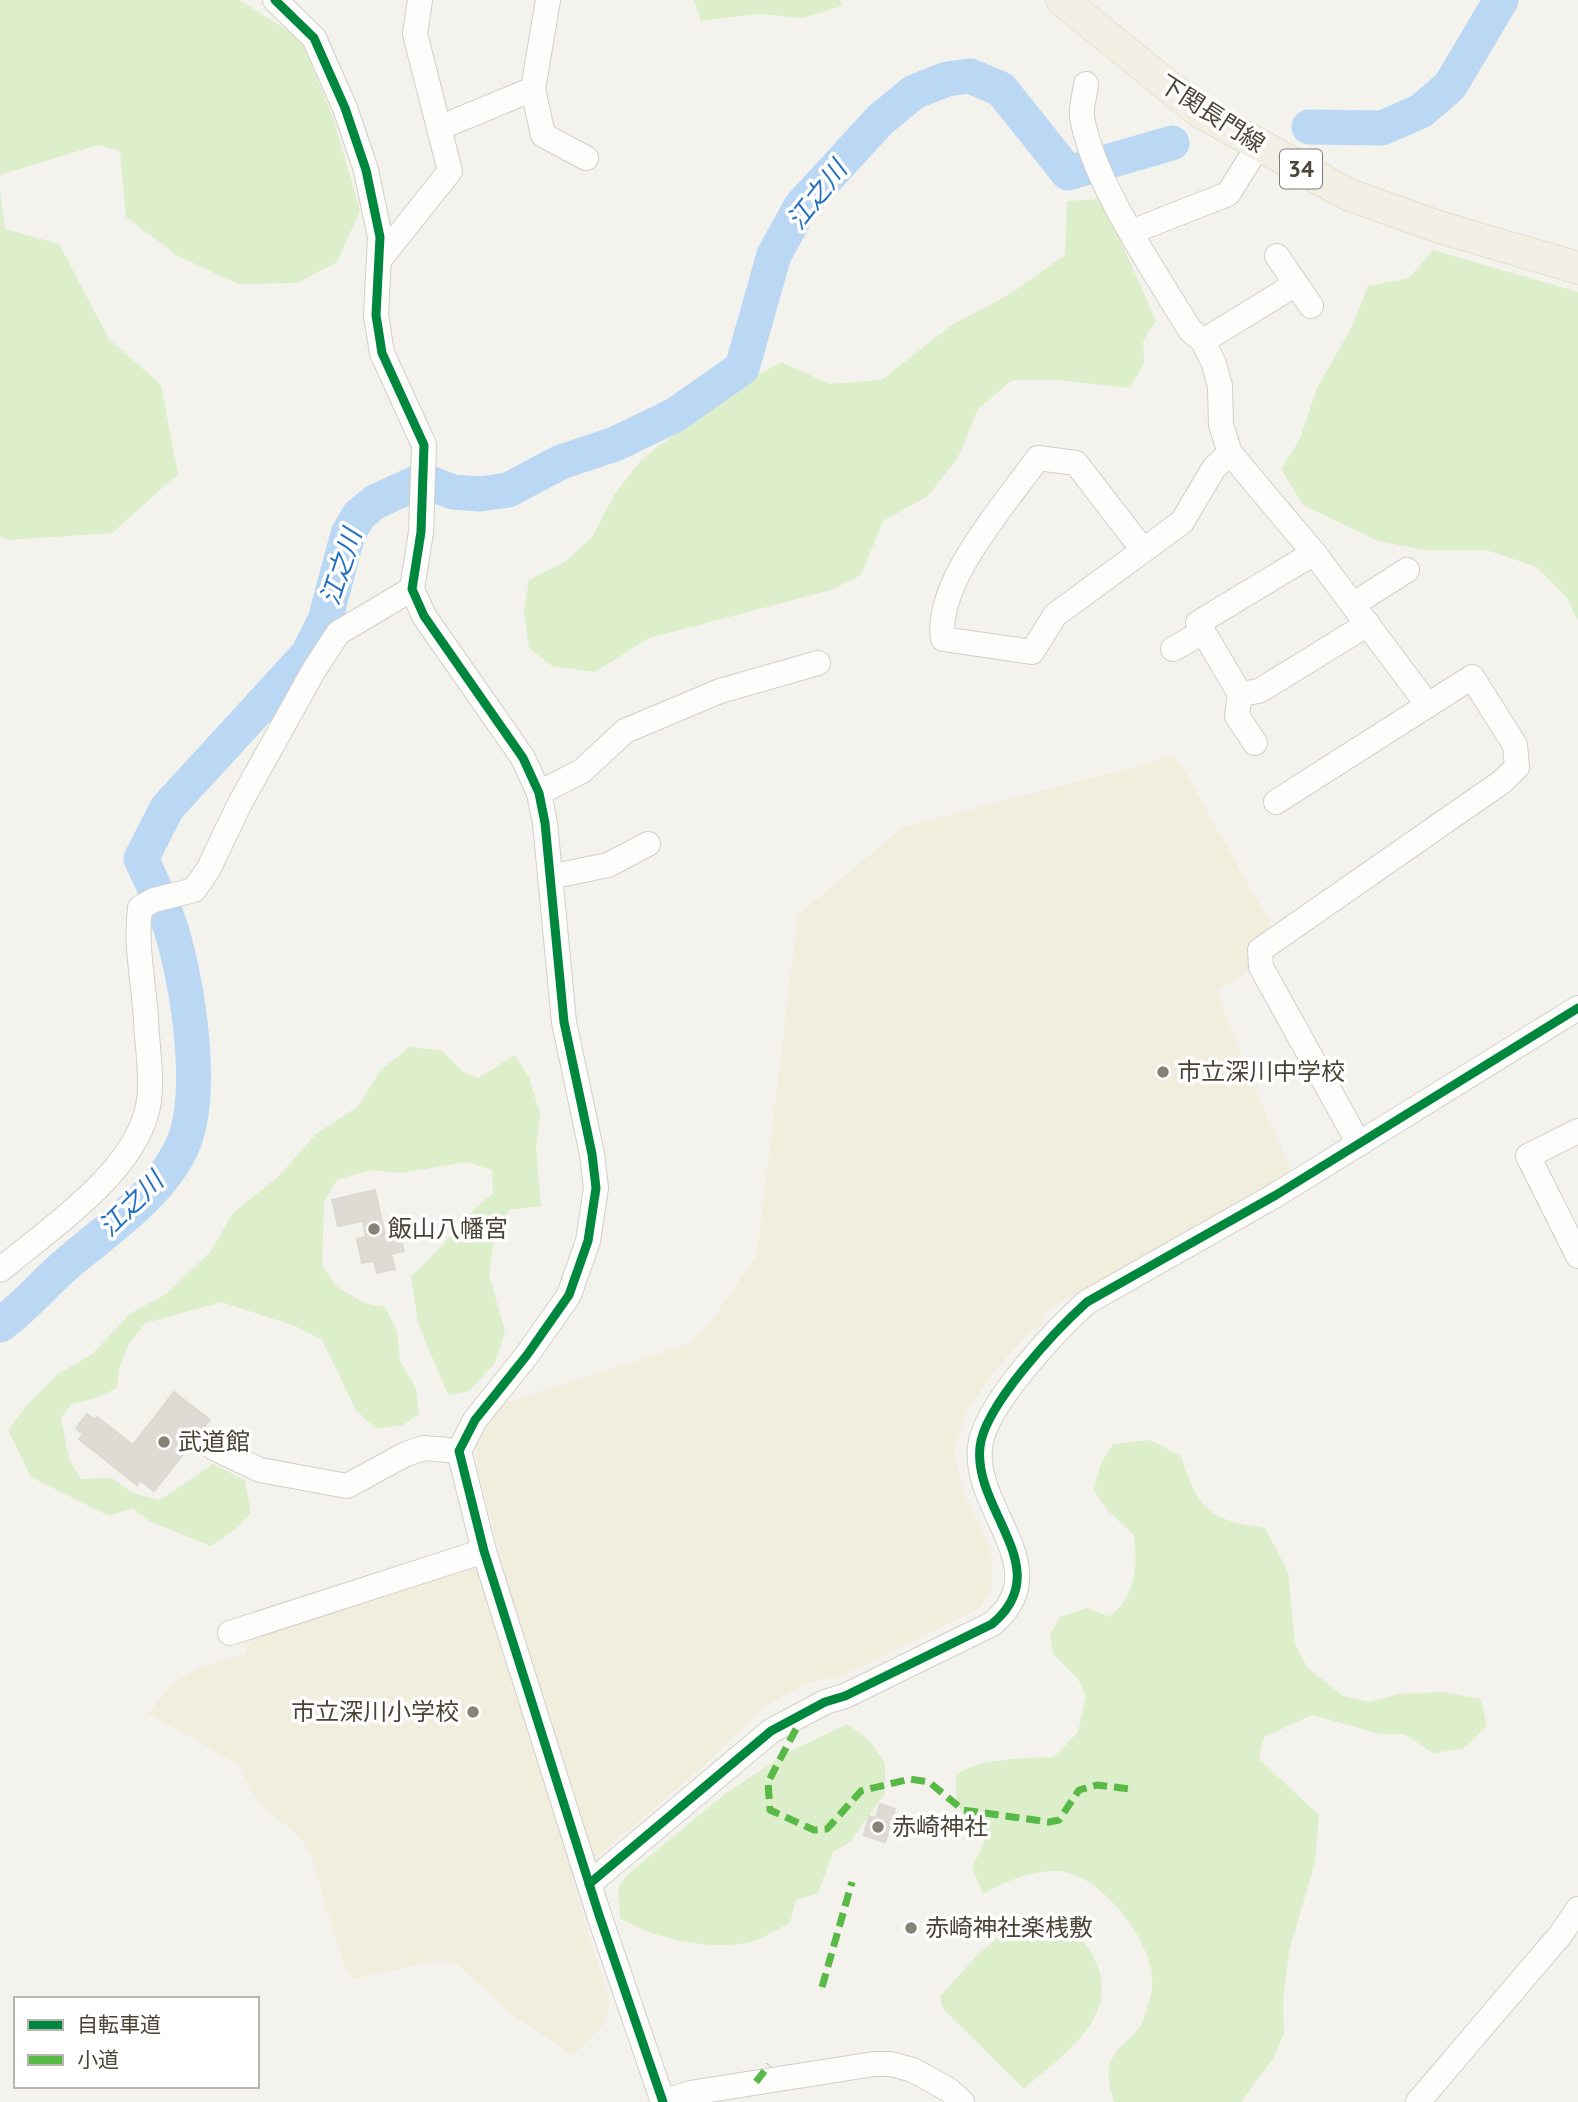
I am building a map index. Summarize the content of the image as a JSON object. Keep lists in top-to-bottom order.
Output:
{
  "streets": {
    "main road": ["下関長門線", "34"]
  },
  "water": ["江之川"],
  "places": [
    "市立深川中学校",
    "飯山八幡宮",
    "武道館",
    "市立深川小学校",
    "赤崎神社",
    "赤崎神社楽桟敷"
  ],
  "legend": ["自転車道", "小道"]
}
